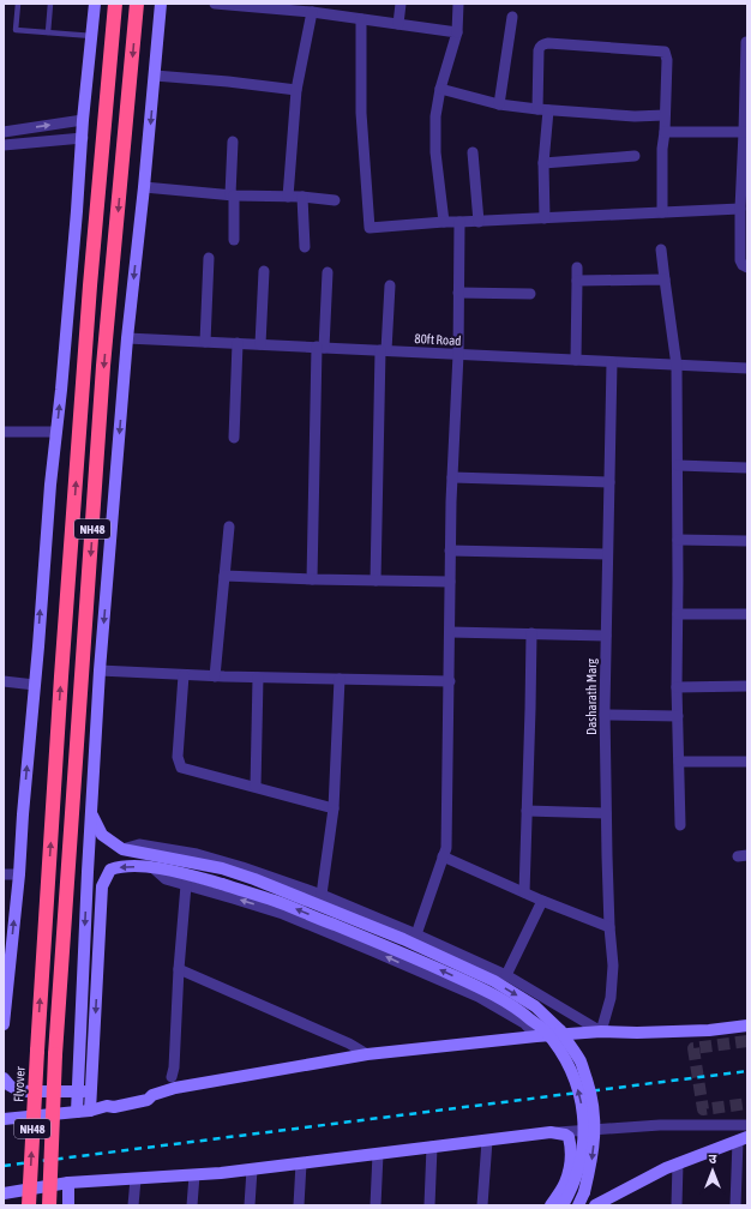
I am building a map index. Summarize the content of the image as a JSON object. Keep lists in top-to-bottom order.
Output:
{
  "streets": {
    "highway": ["NH48", "Flyover"],
    "street": ["80ft Road", "Dasharath Marg"]
  },
  "crossings": [
    ["80ft Road", "Dasharath Marg"]
  ],
  "north": "top"
}
